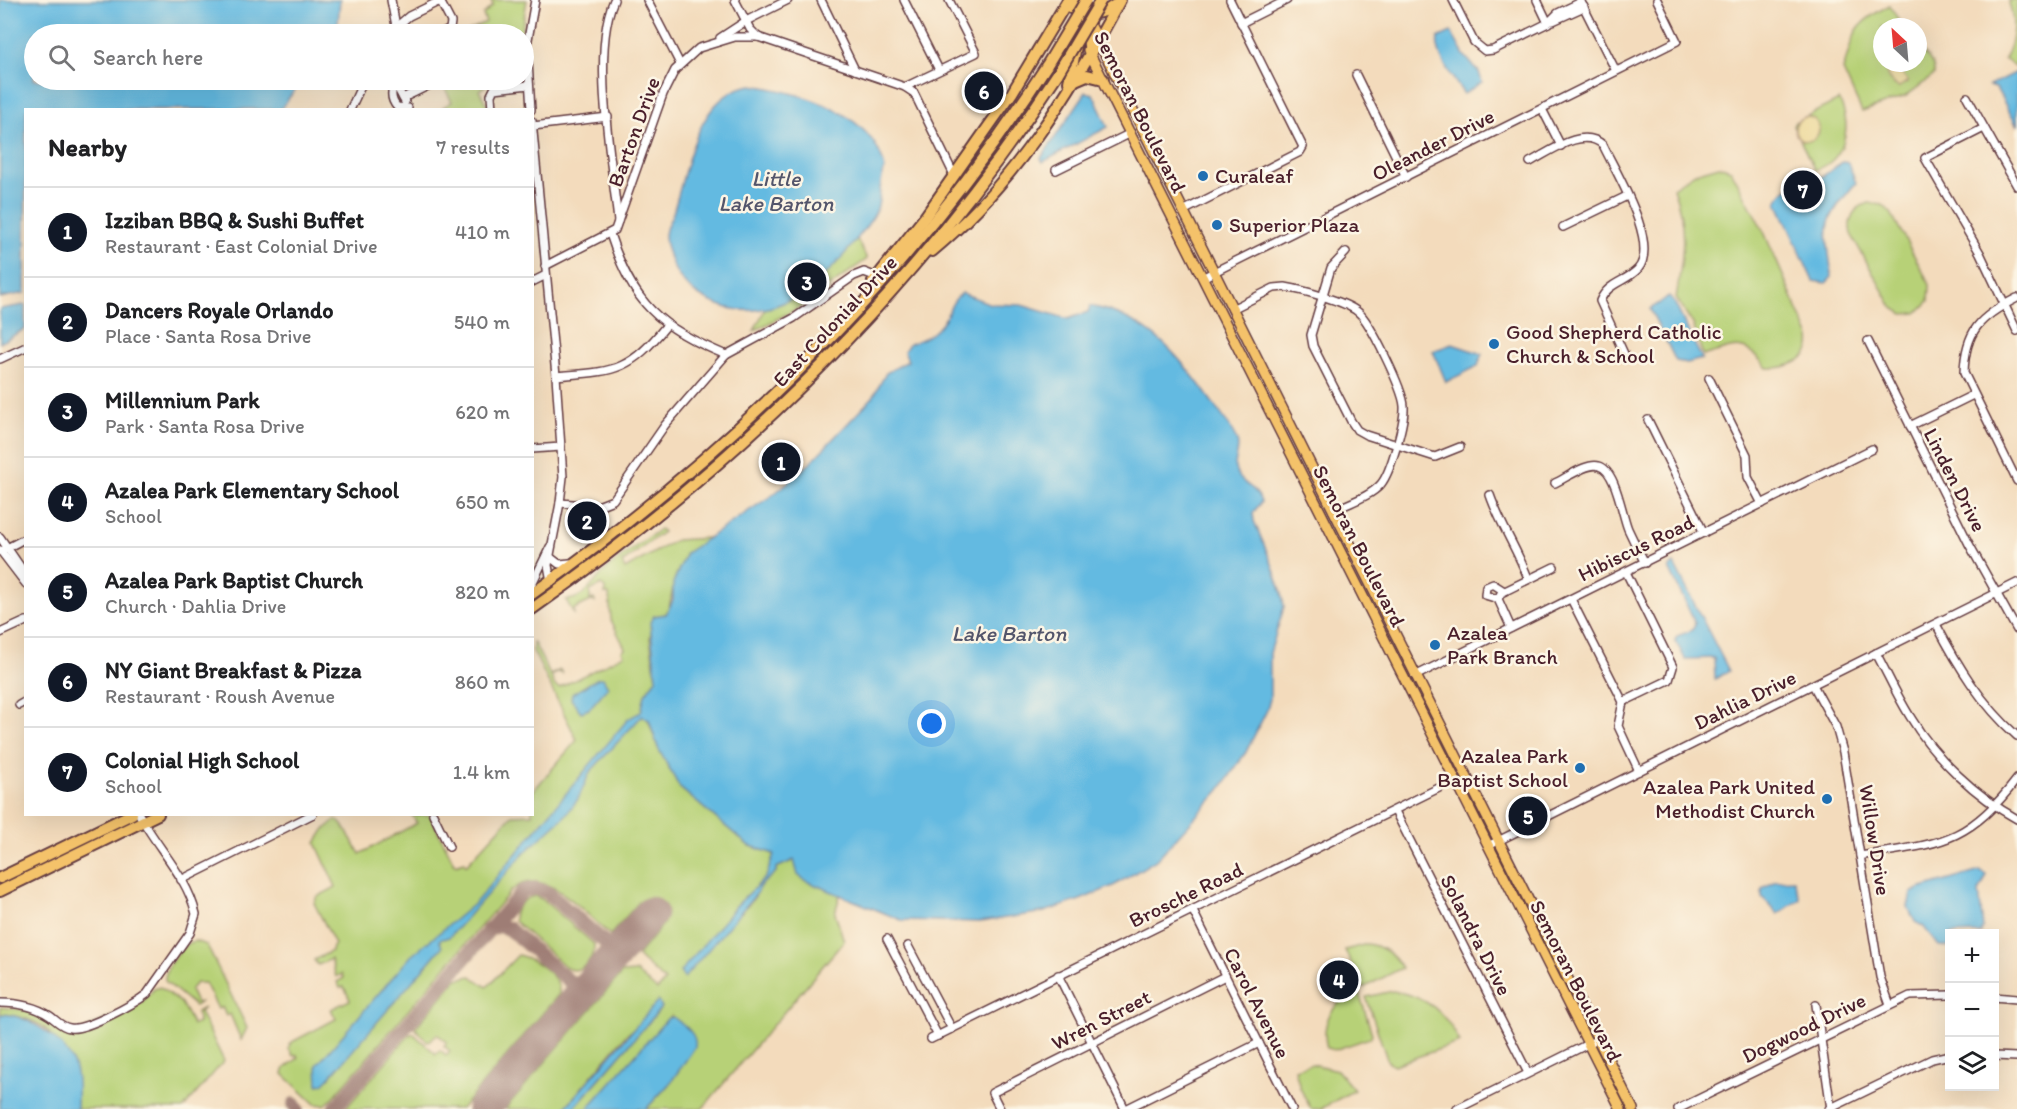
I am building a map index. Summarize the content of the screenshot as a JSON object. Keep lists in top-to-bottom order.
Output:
{
  "streets": {
    "highway": ["East Colonial Drive"],
    "main road": ["Semoran Boulevard"],
    "street": [
      "Barton Drive",
      "Oleander Drive",
      "Linden Drive",
      "Hibiscus Road",
      "Dahlia Drive",
      "Willow Drive",
      "Brosche Road",
      "Solandra Drive",
      "Carol Avenue",
      "Wren Street",
      "Dogwood Drive"
    ]
  },
  "crossings": [
    ["Semoran Boulevard", "Oleander Drive"],
    ["Semoran Boulevard", "Hibiscus Road"],
    ["Semoran Boulevard", "Dahlia Drive"],
    ["Semoran Boulevard", "Brosche Road"],
    ["Linden Drive", "Dahlia Drive"],
    ["Dahlia Drive", "Willow Drive"],
    ["Willow Drive", "Dogwood Drive"],
    ["Brosche Road", "Solandra Drive"],
    ["Brosche Road", "Carol Avenue"],
    ["Carol Avenue", "Wren Street"]
  ],
  "water": ["Little Lake Barton", "Lake Barton"],
  "places": [
    "Curaleaf",
    "Superior Plaza",
    "Good Shepherd Catholic Church & School",
    "Azalea Park Branch",
    "Azalea Park Baptist School",
    "Azalea Park United Methodist Church"
  ],
  "north": "top left",
  "page": {
    "search": "Search here",
    "pins": [
      "6",
      "7",
      "3",
      "1",
      "2",
      "5",
      "4"
    ],
    "heading": ["Nearby", "7 results"],
    "list": [
      {
        "mark": "1",
        "name": "Izziban BBQ & Sushi Buffet",
        "note": "Restaurant · East Colonial Drive",
        "value": "410 m"
      },
      {
        "mark": "2",
        "name": "Dancers Royale Orlando",
        "note": "Place · Santa Rosa Drive",
        "value": "540 m"
      },
      {
        "mark": "3",
        "name": "Millennium Park",
        "note": "Park · Santa Rosa Drive",
        "value": "620 m"
      },
      {
        "mark": "4",
        "name": "Azalea Park Elementary School",
        "note": "School",
        "value": "650 m"
      },
      {
        "mark": "5",
        "name": "Azalea Park Baptist Church",
        "note": "Church · Dahlia Drive",
        "value": "820 m"
      },
      {
        "mark": "6",
        "name": "NY Giant Breakfast & Pizza",
        "note": "Restaurant · Roush Avenue",
        "value": "860 m"
      },
      {
        "mark": "7",
        "name": "Colonial High School",
        "note": "School",
        "value": "1.4 km"
      }
    ],
    "map_buttons": ["+", "−"]
  }
}
